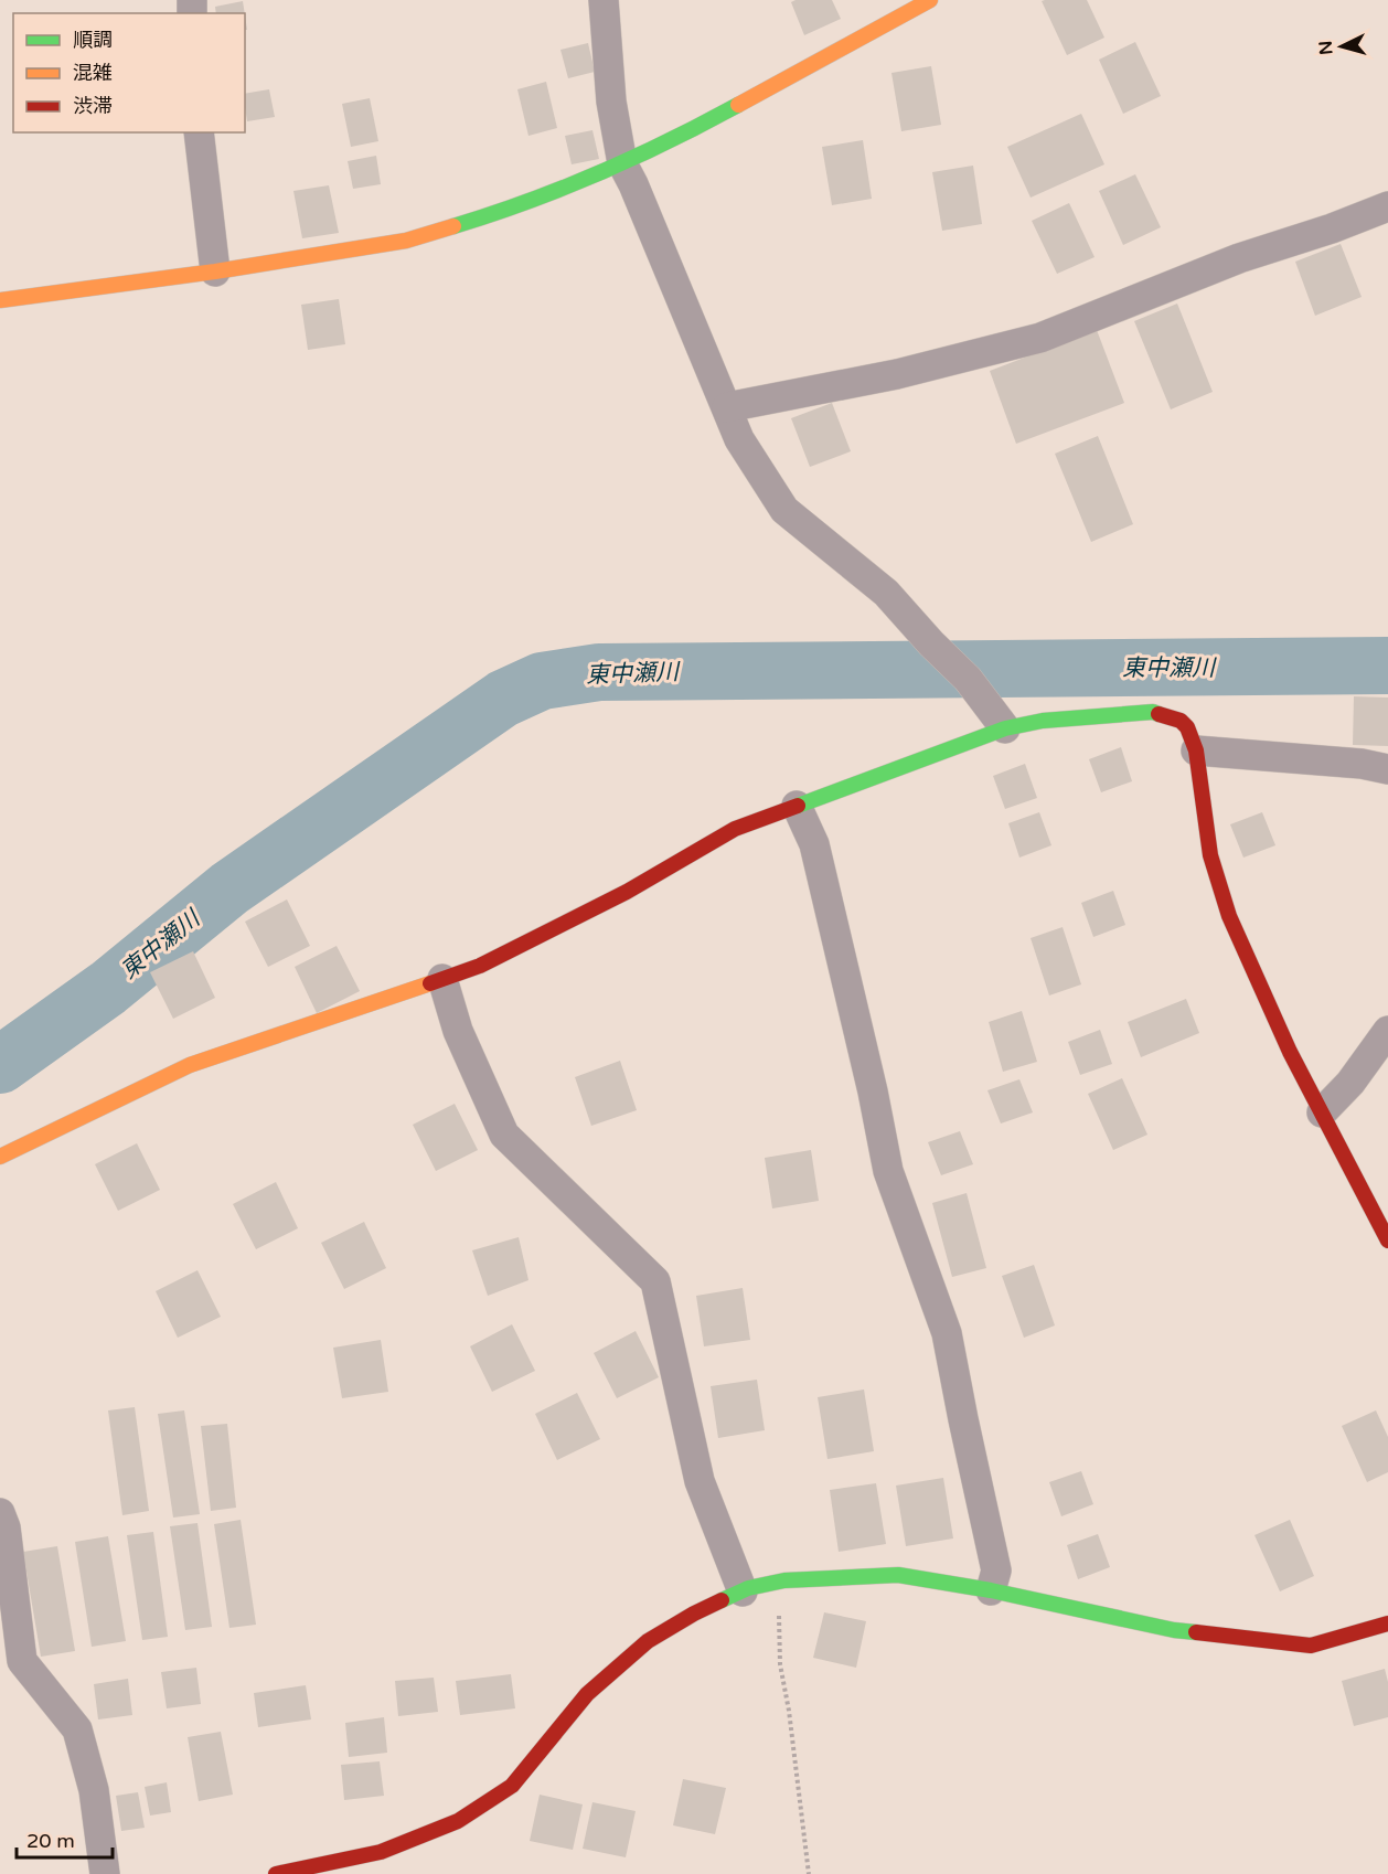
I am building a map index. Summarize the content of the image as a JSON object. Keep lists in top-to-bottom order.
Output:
{
  "water": ["東中瀬川"],
  "legend": ["順調", "混雑", "渋滞"],
  "scale_bar": "20 m",
  "north": "left"
}
